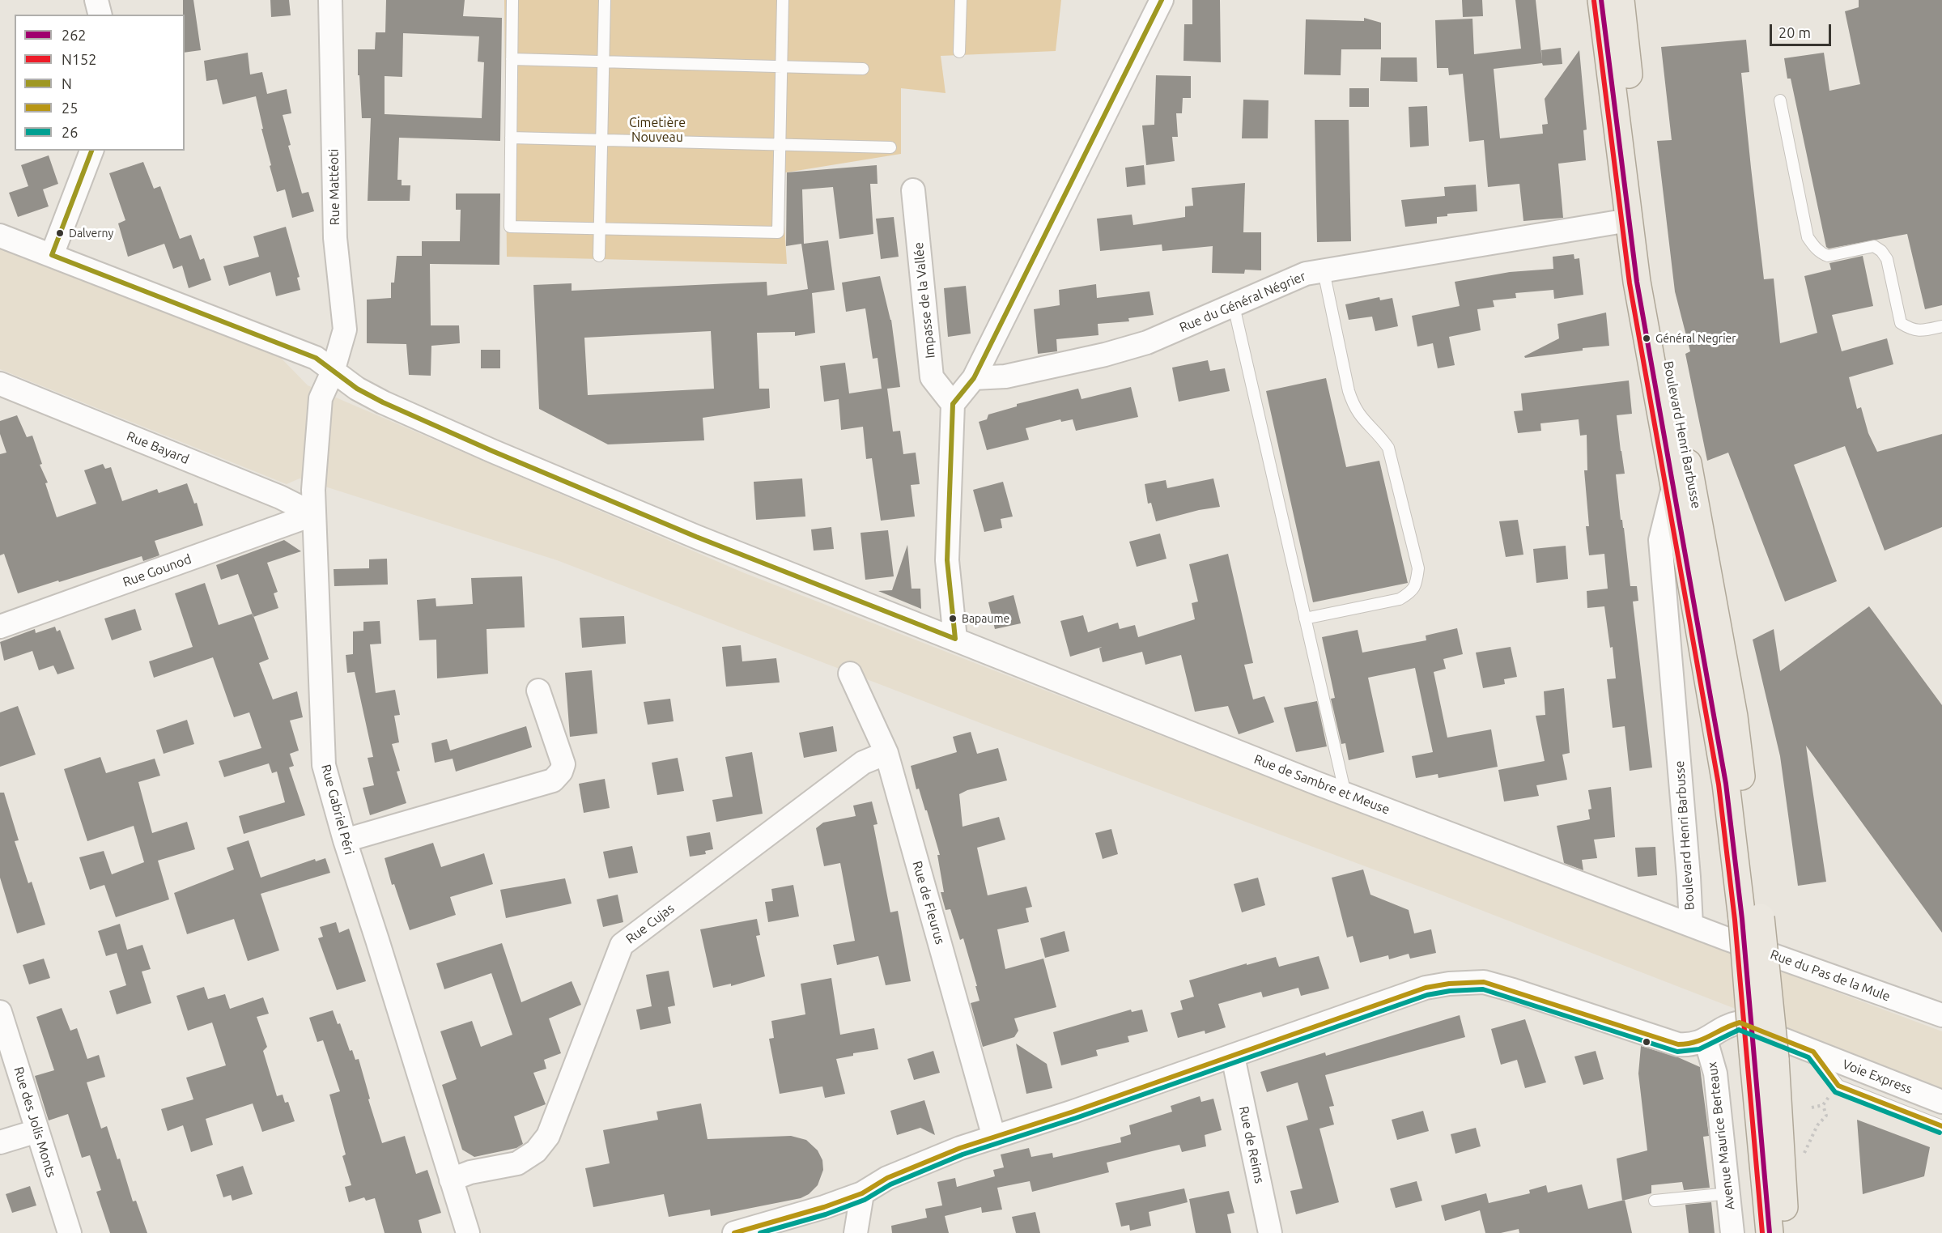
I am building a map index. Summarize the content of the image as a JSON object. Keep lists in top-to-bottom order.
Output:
{
  "streets": {
    "main road": ["Boulevard Henri Barbusse"],
    "street": [
      "Rue Mattéoti",
      "Impasse de la Vallée",
      "Rue du Général Négrier",
      "Rue Bayard",
      "Rue Gounod",
      "Rue de Sambre et Meuse",
      "Rue Gabriel Péri",
      "Rue de Fleurus",
      "Rue Cujas",
      "Rue du Pas de la Mule",
      "Voie Express",
      "Rue des Jolis Monts",
      "Avenue Maurice Berteaux",
      "Rue de Reims"
    ]
  },
  "crossings": [
    ["Rue Mattéoti", "Rue de Sambre et Meuse"],
    ["Rue Mattéoti", "Rue Gabriel Péri"],
    ["Rue du Général Négrier", "Boulevard Henri Barbusse"],
    ["Boulevard Henri Barbusse", "Rue de Sambre et Meuse"],
    ["Boulevard Henri Barbusse", "Rue du Pas de la Mule"],
    ["Rue Bayard", "Rue Gounod"],
    ["Rue Bayard", "Rue Gabriel Péri"],
    ["Rue Gounod", "Rue Gabriel Péri"],
    ["Rue de Sambre et Meuse", "Rue Gabriel Péri"],
    ["Rue de Sambre et Meuse", "Rue du Pas de la Mule"],
    ["Rue Gabriel Péri", "Rue Cujas"],
    ["Rue de Fleurus", "Rue Cujas"],
    ["Voie Express", "Avenue Maurice Berteaux"]
  ],
  "parks": ["Cimetière Nouveau"],
  "places": ["Dalverny", "Général Negrier", "Bapaume"],
  "lines": [
    "transit line 262",
    "transit line N",
    "transit line N152",
    "transit line 25",
    "transit line 26"
  ],
  "legend": [
    "262",
    "N152",
    "N",
    "25",
    "26"
  ],
  "scale_bar": "20 m"
}
